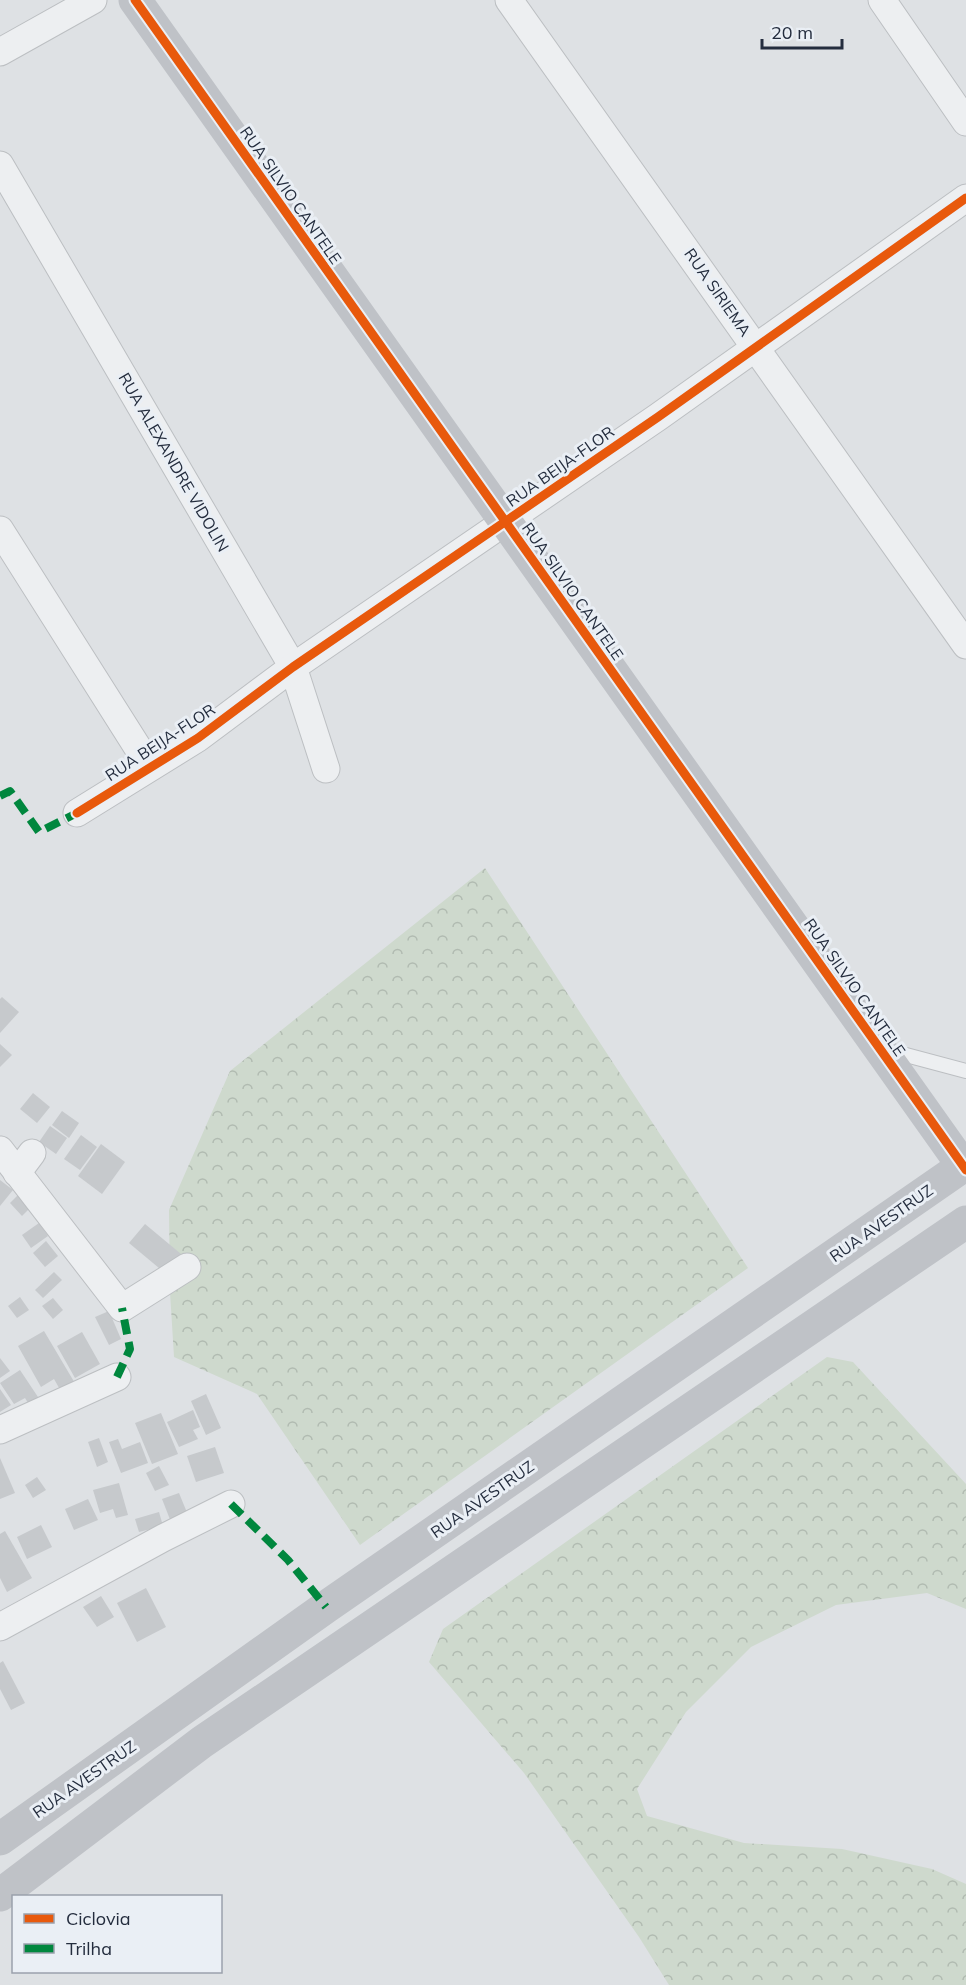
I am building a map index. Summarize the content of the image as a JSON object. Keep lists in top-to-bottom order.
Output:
{
  "streets": {
    "main road": ["RUA SILVIO CANTELE", "RUA AVESTRUZ"],
    "street": ["RUA SIRIEMA", "RUA ALEXANDRE VIDOLIN", "RUA BEIJA-FLOR"]
  },
  "crossings": [
    ["RUA SILVIO CANTELE", "RUA BEIJA-FLOR"],
    ["RUA SILVIO CANTELE", "RUA AVESTRUZ"],
    ["RUA SIRIEMA", "RUA BEIJA-FLOR"],
    ["RUA ALEXANDRE VIDOLIN", "RUA BEIJA-FLOR"]
  ],
  "legend": ["Ciclovia", "Trilha"],
  "scale_bar": "20 m"
}
